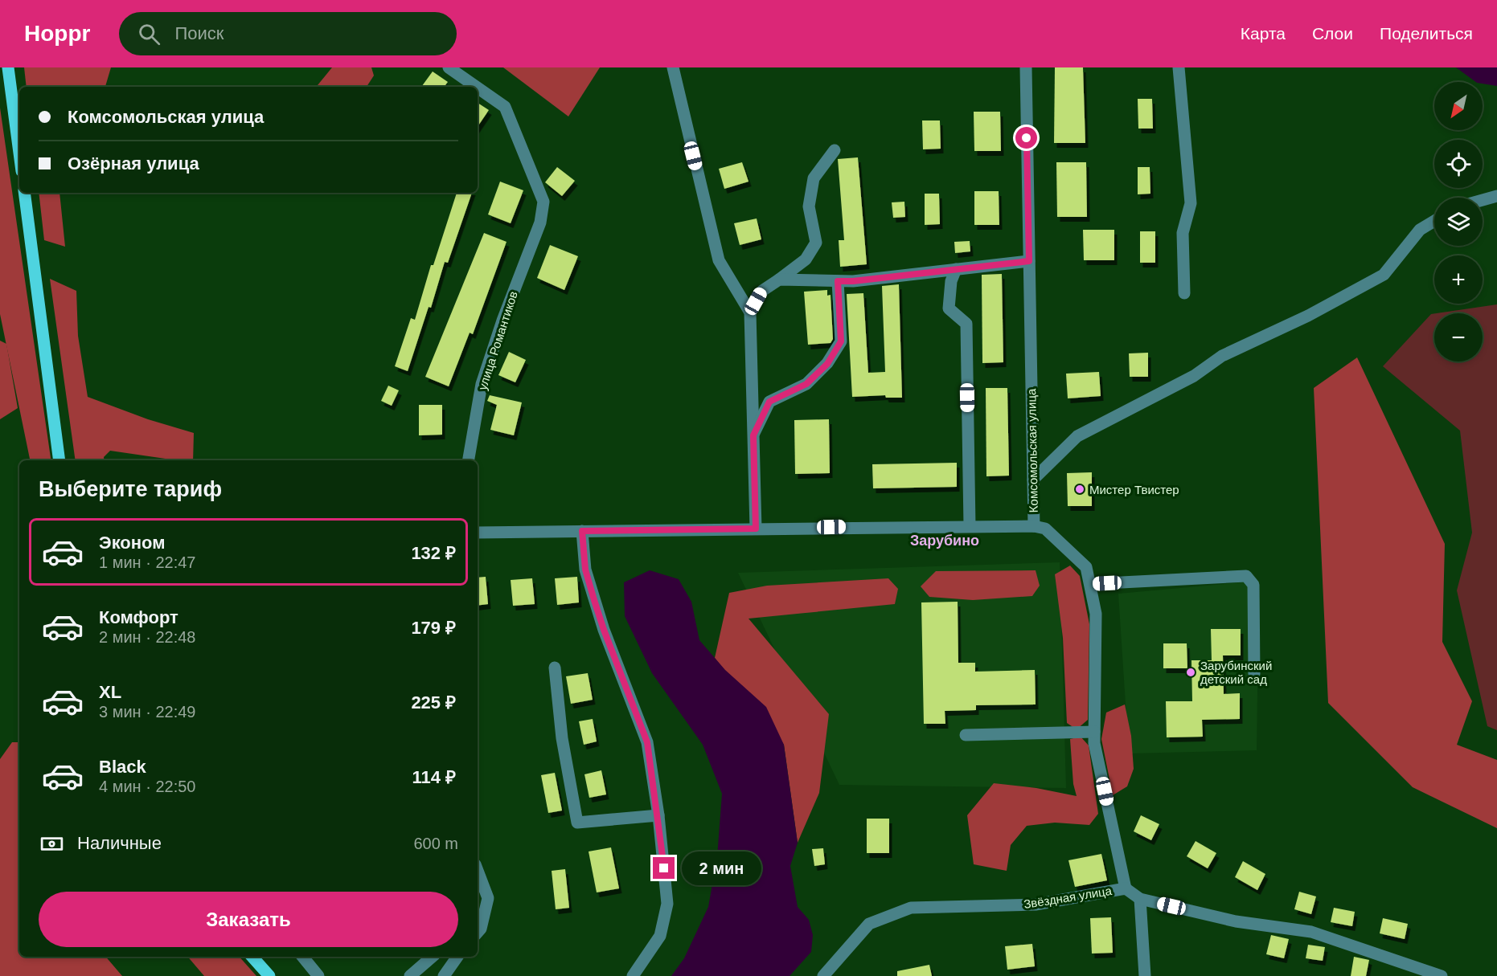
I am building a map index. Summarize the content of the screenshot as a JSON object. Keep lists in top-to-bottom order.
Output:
{
  "streets": {
    "street": ["улица Романтиков", "Комсомольская улица", "Звёздная улица"]
  },
  "crossings": [
    ["Комсомольская улица", "Звёздная улица"]
  ],
  "districts": ["Зарубино"],
  "places": ["Мистер Твистер", "Зарубинский детский сад"],
  "north": "bottom left",
  "page": {
    "header": "Hoppr",
    "search": "Поиск",
    "nav": ["Карта", "Слои", "Поделиться"],
    "map_buttons": ["+", "−"],
    "banner": ["Комсомольская улица", "Озёрная улица"],
    "heading": "Выберите тариф",
    "list": [
      {
        "name": "Эконом",
        "note": "1 мин · 22:47",
        "value": "132 ₽"
      },
      {
        "name": "Комфорт",
        "note": "2 мин · 22:48",
        "value": "179 ₽"
      },
      {
        "name": "XL",
        "note": "3 мин · 22:49",
        "value": "225 ₽"
      },
      {
        "name": "Black",
        "note": "4 мин · 22:50",
        "value": "114 ₽"
      }
    ],
    "pay": ["Наличные", "600 m"],
    "bubble": "2 мин",
    "buttons": "Заказать"
  }
}
